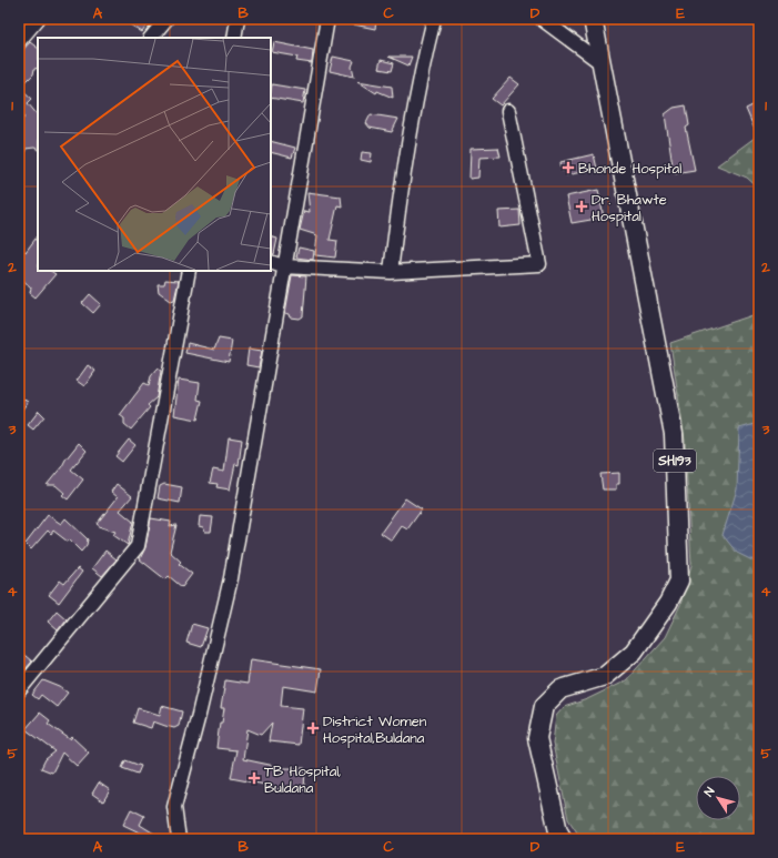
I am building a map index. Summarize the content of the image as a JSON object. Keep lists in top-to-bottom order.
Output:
{
  "streets": {
    "main road": ["SH193"]
  },
  "places": {
    "health": [
      "Bhonde Hospital",
      "Dr. Bhawte Hospital",
      "District Women Hospital,Buldana",
      "TB Hospital, Buldana"
    ]
  },
  "north": "top left",
  "grid": {
    "columns": [
      "A",
      "B",
      "C",
      "D",
      "E"
    ],
    "rows": [
      "1",
      "2",
      "3",
      "4",
      "5"
    ]
  }
}
